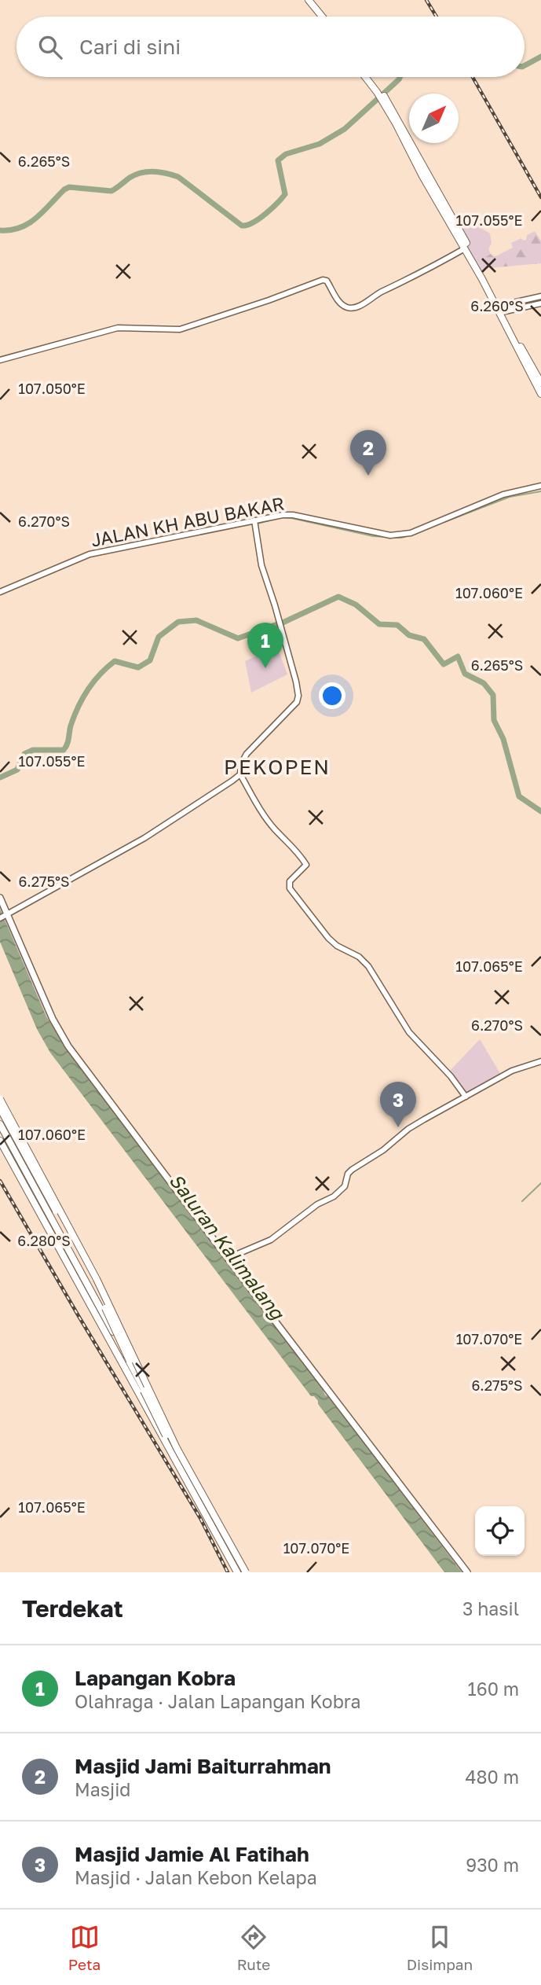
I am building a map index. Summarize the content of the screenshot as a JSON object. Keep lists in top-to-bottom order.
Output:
{
  "streets": {
    "street": ["JALAN KH ABU BAKAR"]
  },
  "districts": ["PEKOPEN"],
  "water": ["Saluran Kalimalang"],
  "north": "top right",
  "page": {
    "search": "Cari di sini",
    "pins": ["2", "1", "3"],
    "heading": ["Terdekat", "3 hasil"],
    "list": [
      {
        "mark": "1",
        "name": "Lapangan Kobra",
        "note": "Olahraga · Jalan Lapangan Kobra",
        "value": "160 m"
      },
      {
        "mark": "2",
        "name": "Masjid Jami Baiturrahman",
        "note": "Masjid",
        "value": "480 m"
      },
      {
        "mark": "3",
        "name": "Masjid Jamie Al Fatihah",
        "note": "Masjid · Jalan Kebon Kelapa",
        "value": "930 m"
      }
    ],
    "nav": ["Peta", "Rute", "Disimpan"]
  },
  "coordinates": [
    "6.265°S",
    "107.055°E",
    "6.260°S",
    "107.050°E",
    "6.270°S",
    "107.060°E",
    "6.275°S",
    "107.065°E",
    "6.280°S",
    "107.070°E"
  ]
}
